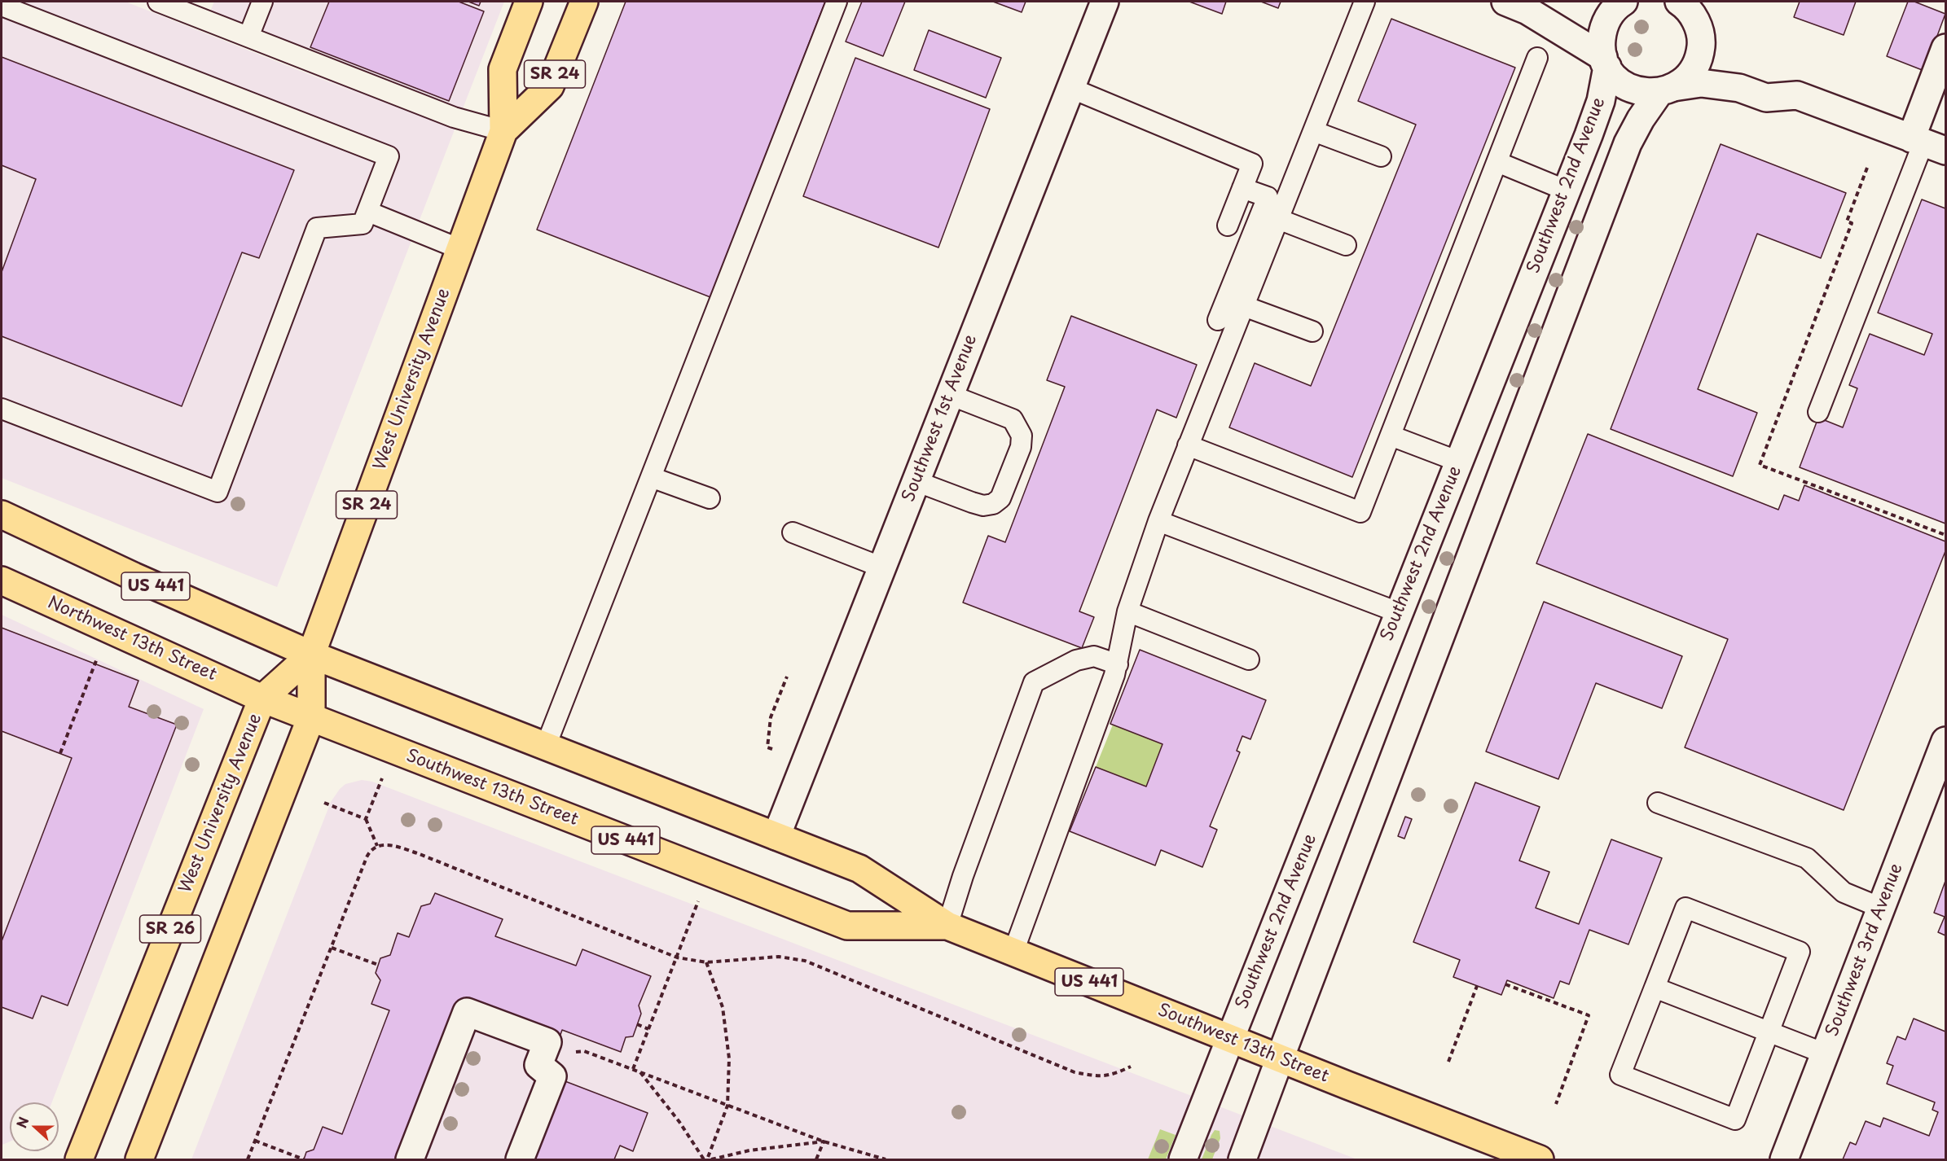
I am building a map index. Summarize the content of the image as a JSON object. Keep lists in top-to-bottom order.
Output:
{
  "streets": {
    "main road": [
      "SR 24",
      "West University Avenue",
      "US 441",
      "Northwest 13th Street",
      "Southwest 13th Street",
      "SR 26"
    ],
    "street": ["Southwest 2nd Avenue", "Southwest 1st Avenue", "Southwest 3rd Avenue"]
  },
  "crossings": [
    ["Southwest 2nd Avenue", "Southwest 13th Street"],
    ["West University Avenue", "US 441"],
    ["West University Avenue", "Northwest 13th Street"],
    ["West University Avenue", "Southwest 13th Street"],
    ["Southwest 1st Avenue", "Southwest 13th Street"],
    ["US 441", "Southwest 13th Street"],
    ["Northwest 13th Street", "Southwest 13th Street"]
  ],
  "north": "left"
}
